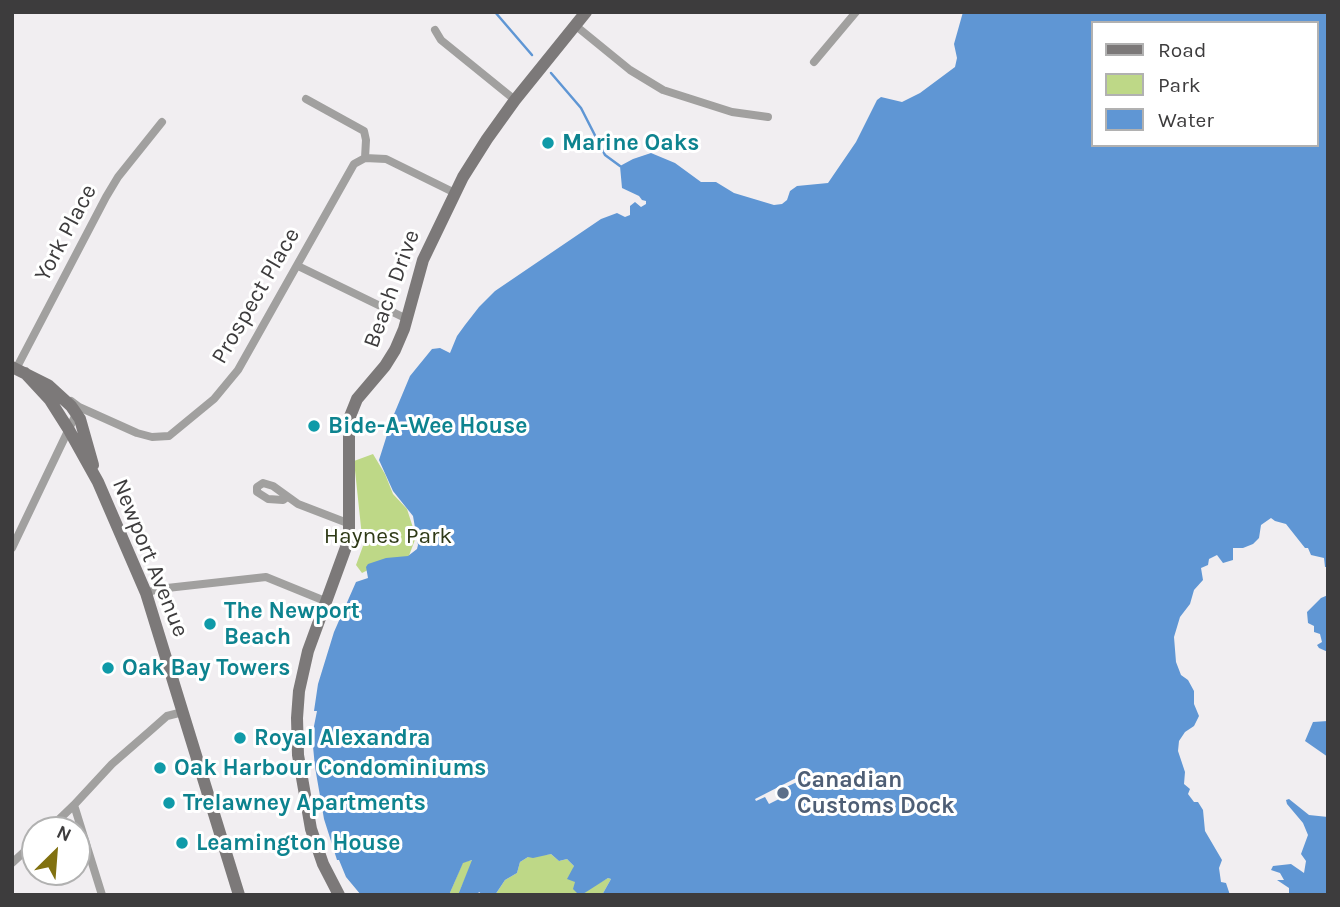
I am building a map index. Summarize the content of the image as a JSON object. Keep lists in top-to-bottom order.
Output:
{
  "streets": {
    "main road": ["Beach Drive", "Newport Avenue"],
    "street": ["York Place", "Prospect Place"]
  },
  "crossings": [
    ["York Place", "Newport Avenue"]
  ],
  "parks": ["Haynes Park"],
  "places": [
    "Marine Oaks",
    "Bide-A-Wee House",
    "The Newport Beach",
    "Oak Bay Towers",
    "Royal Alexandra",
    "Oak Harbour Condominiums",
    "Canadian Customs Dock",
    "Trelawney Apartments",
    "Leamington House"
  ],
  "legend": ["Road", "Park", "Water"],
  "north": "top right"
}
